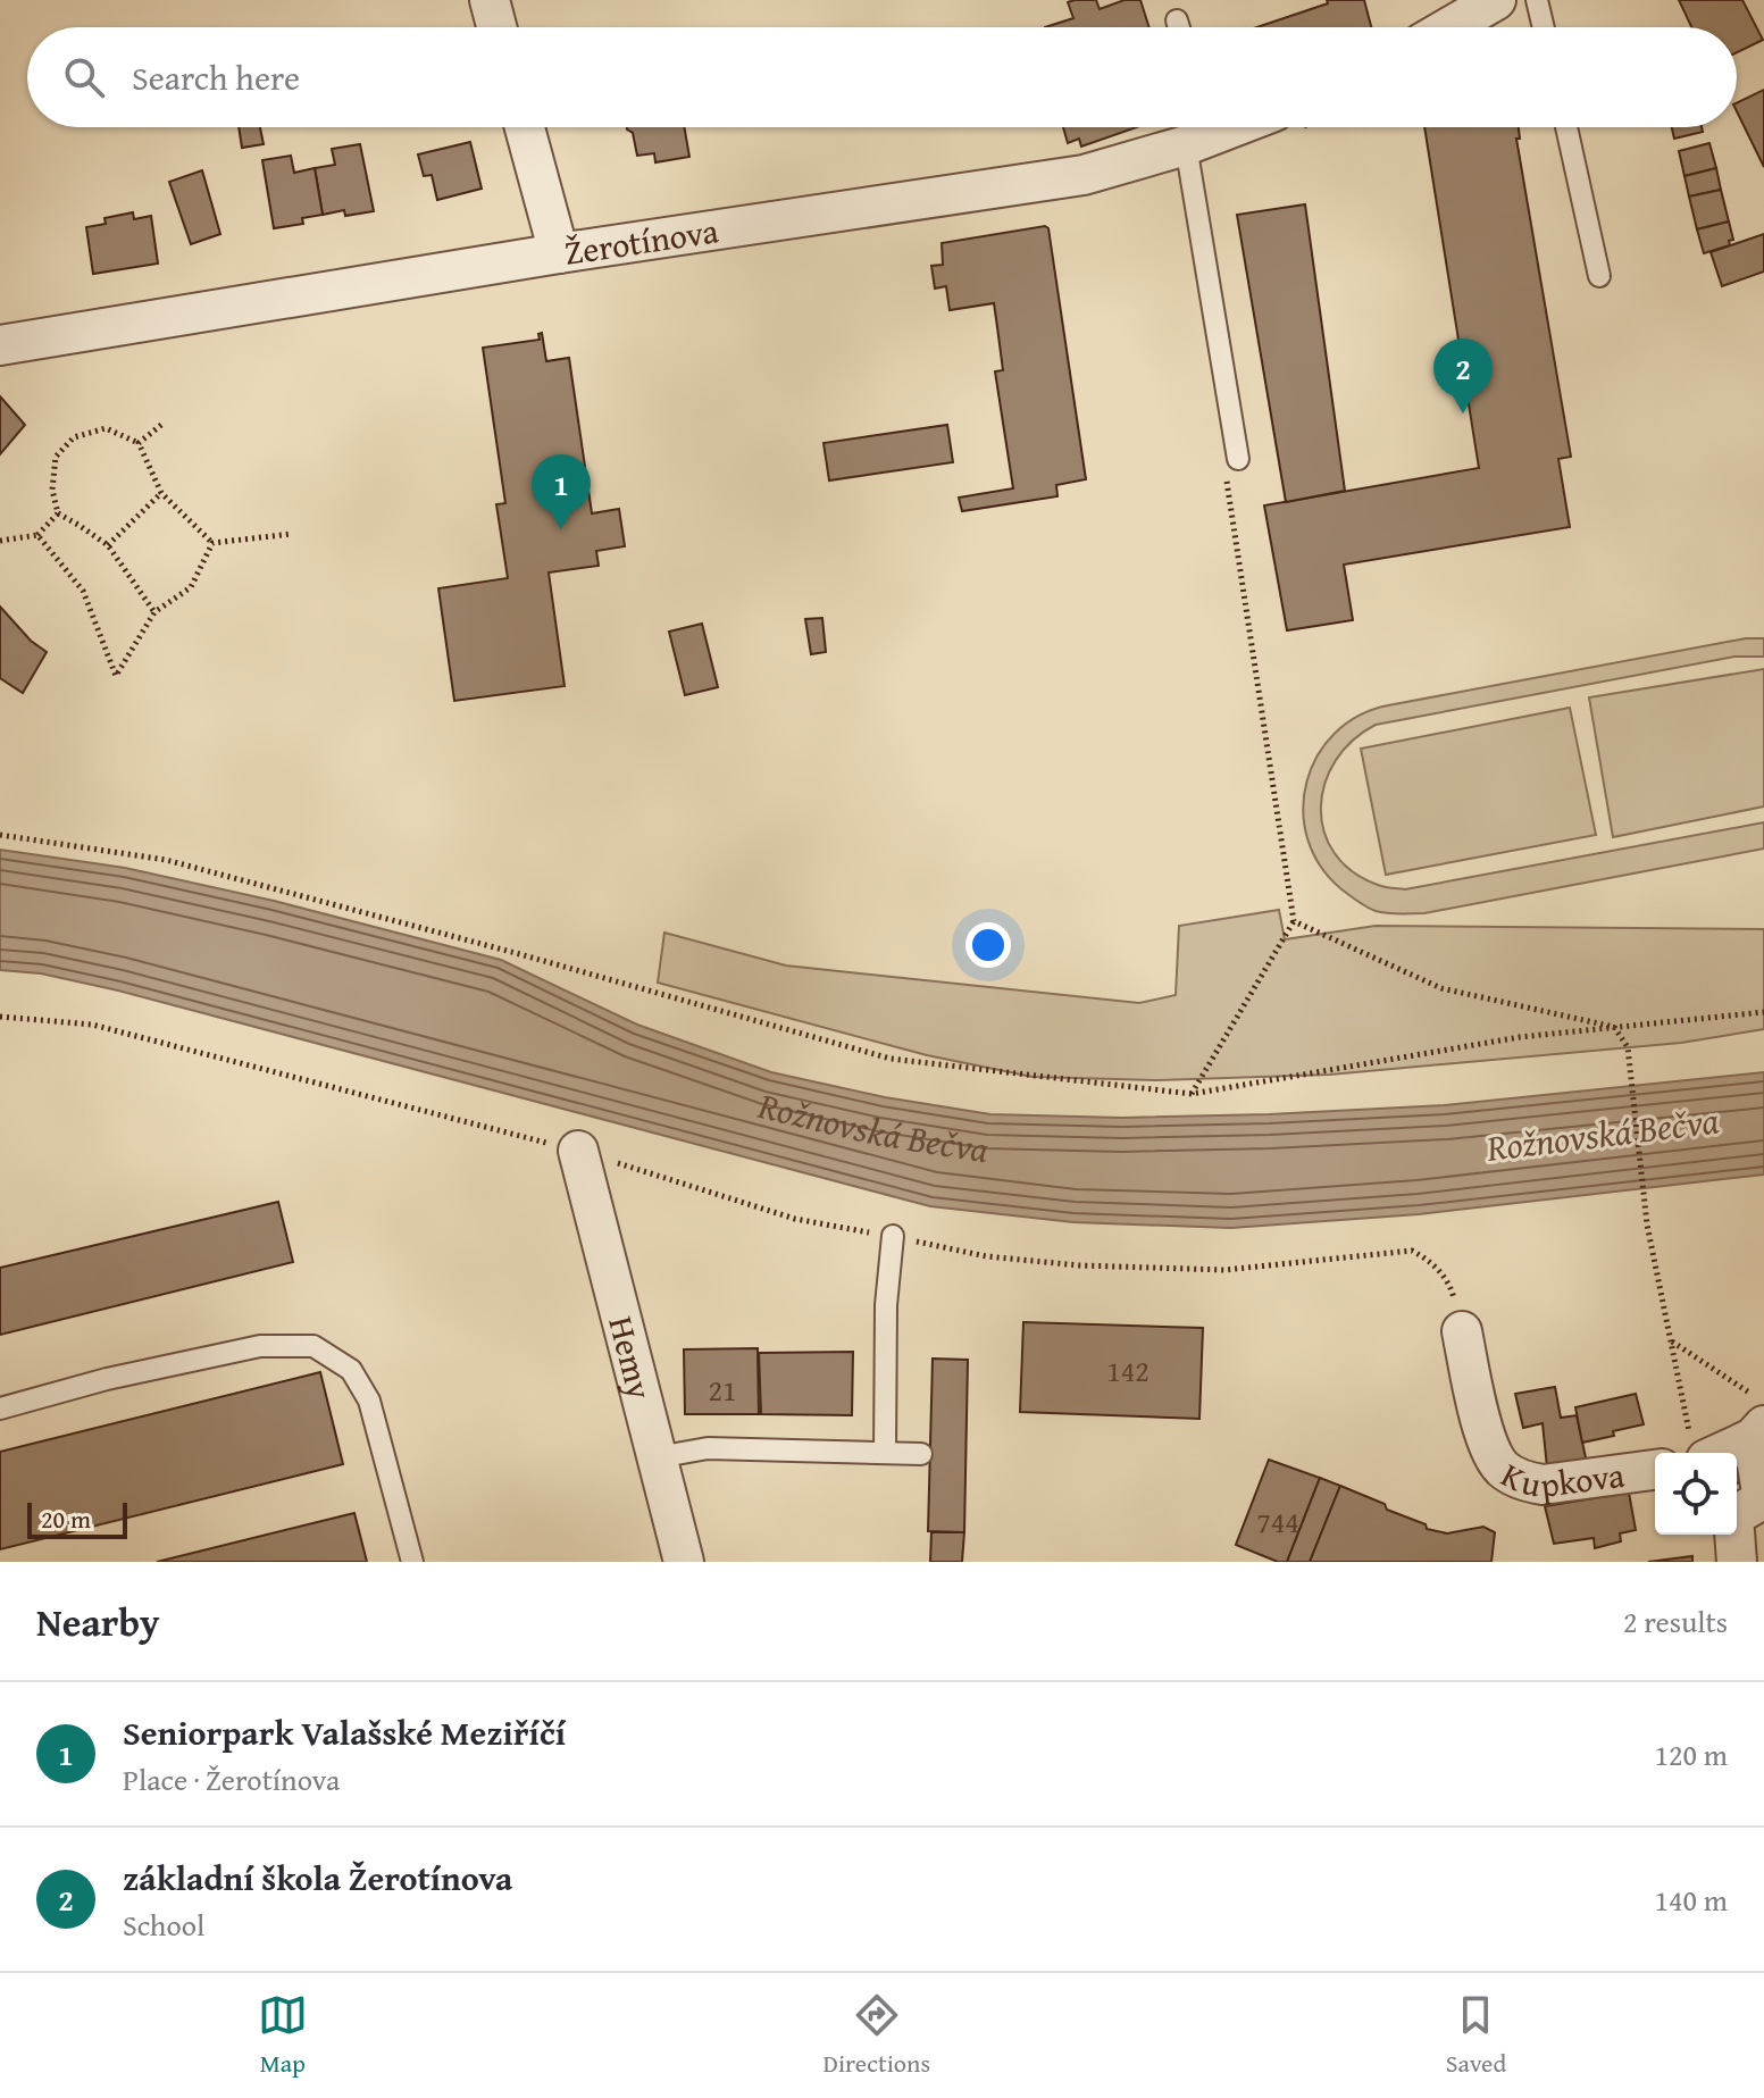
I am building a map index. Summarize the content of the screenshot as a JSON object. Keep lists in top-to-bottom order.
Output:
{
  "streets": {
    "street": ["Žerotínova", "Hemy", "Kupkova"]
  },
  "water": ["Rožnovská Bečva"],
  "house_numbers": ["142", "21", "744"],
  "scale_bar": "20 m",
  "page": {
    "search": "Search here",
    "pins": ["2", "1"],
    "scale": "20 m",
    "heading": ["Nearby", "2 results"],
    "list": [
      {
        "mark": "1",
        "name": "Seniorpark Valašské Meziříčí",
        "note": "Place · Žerotínova",
        "value": "120 m"
      },
      {
        "mark": "2",
        "name": "základní škola Žerotínova",
        "note": "School",
        "value": "140 m"
      }
    ],
    "nav": ["Map", "Directions", "Saved"]
  }
}
